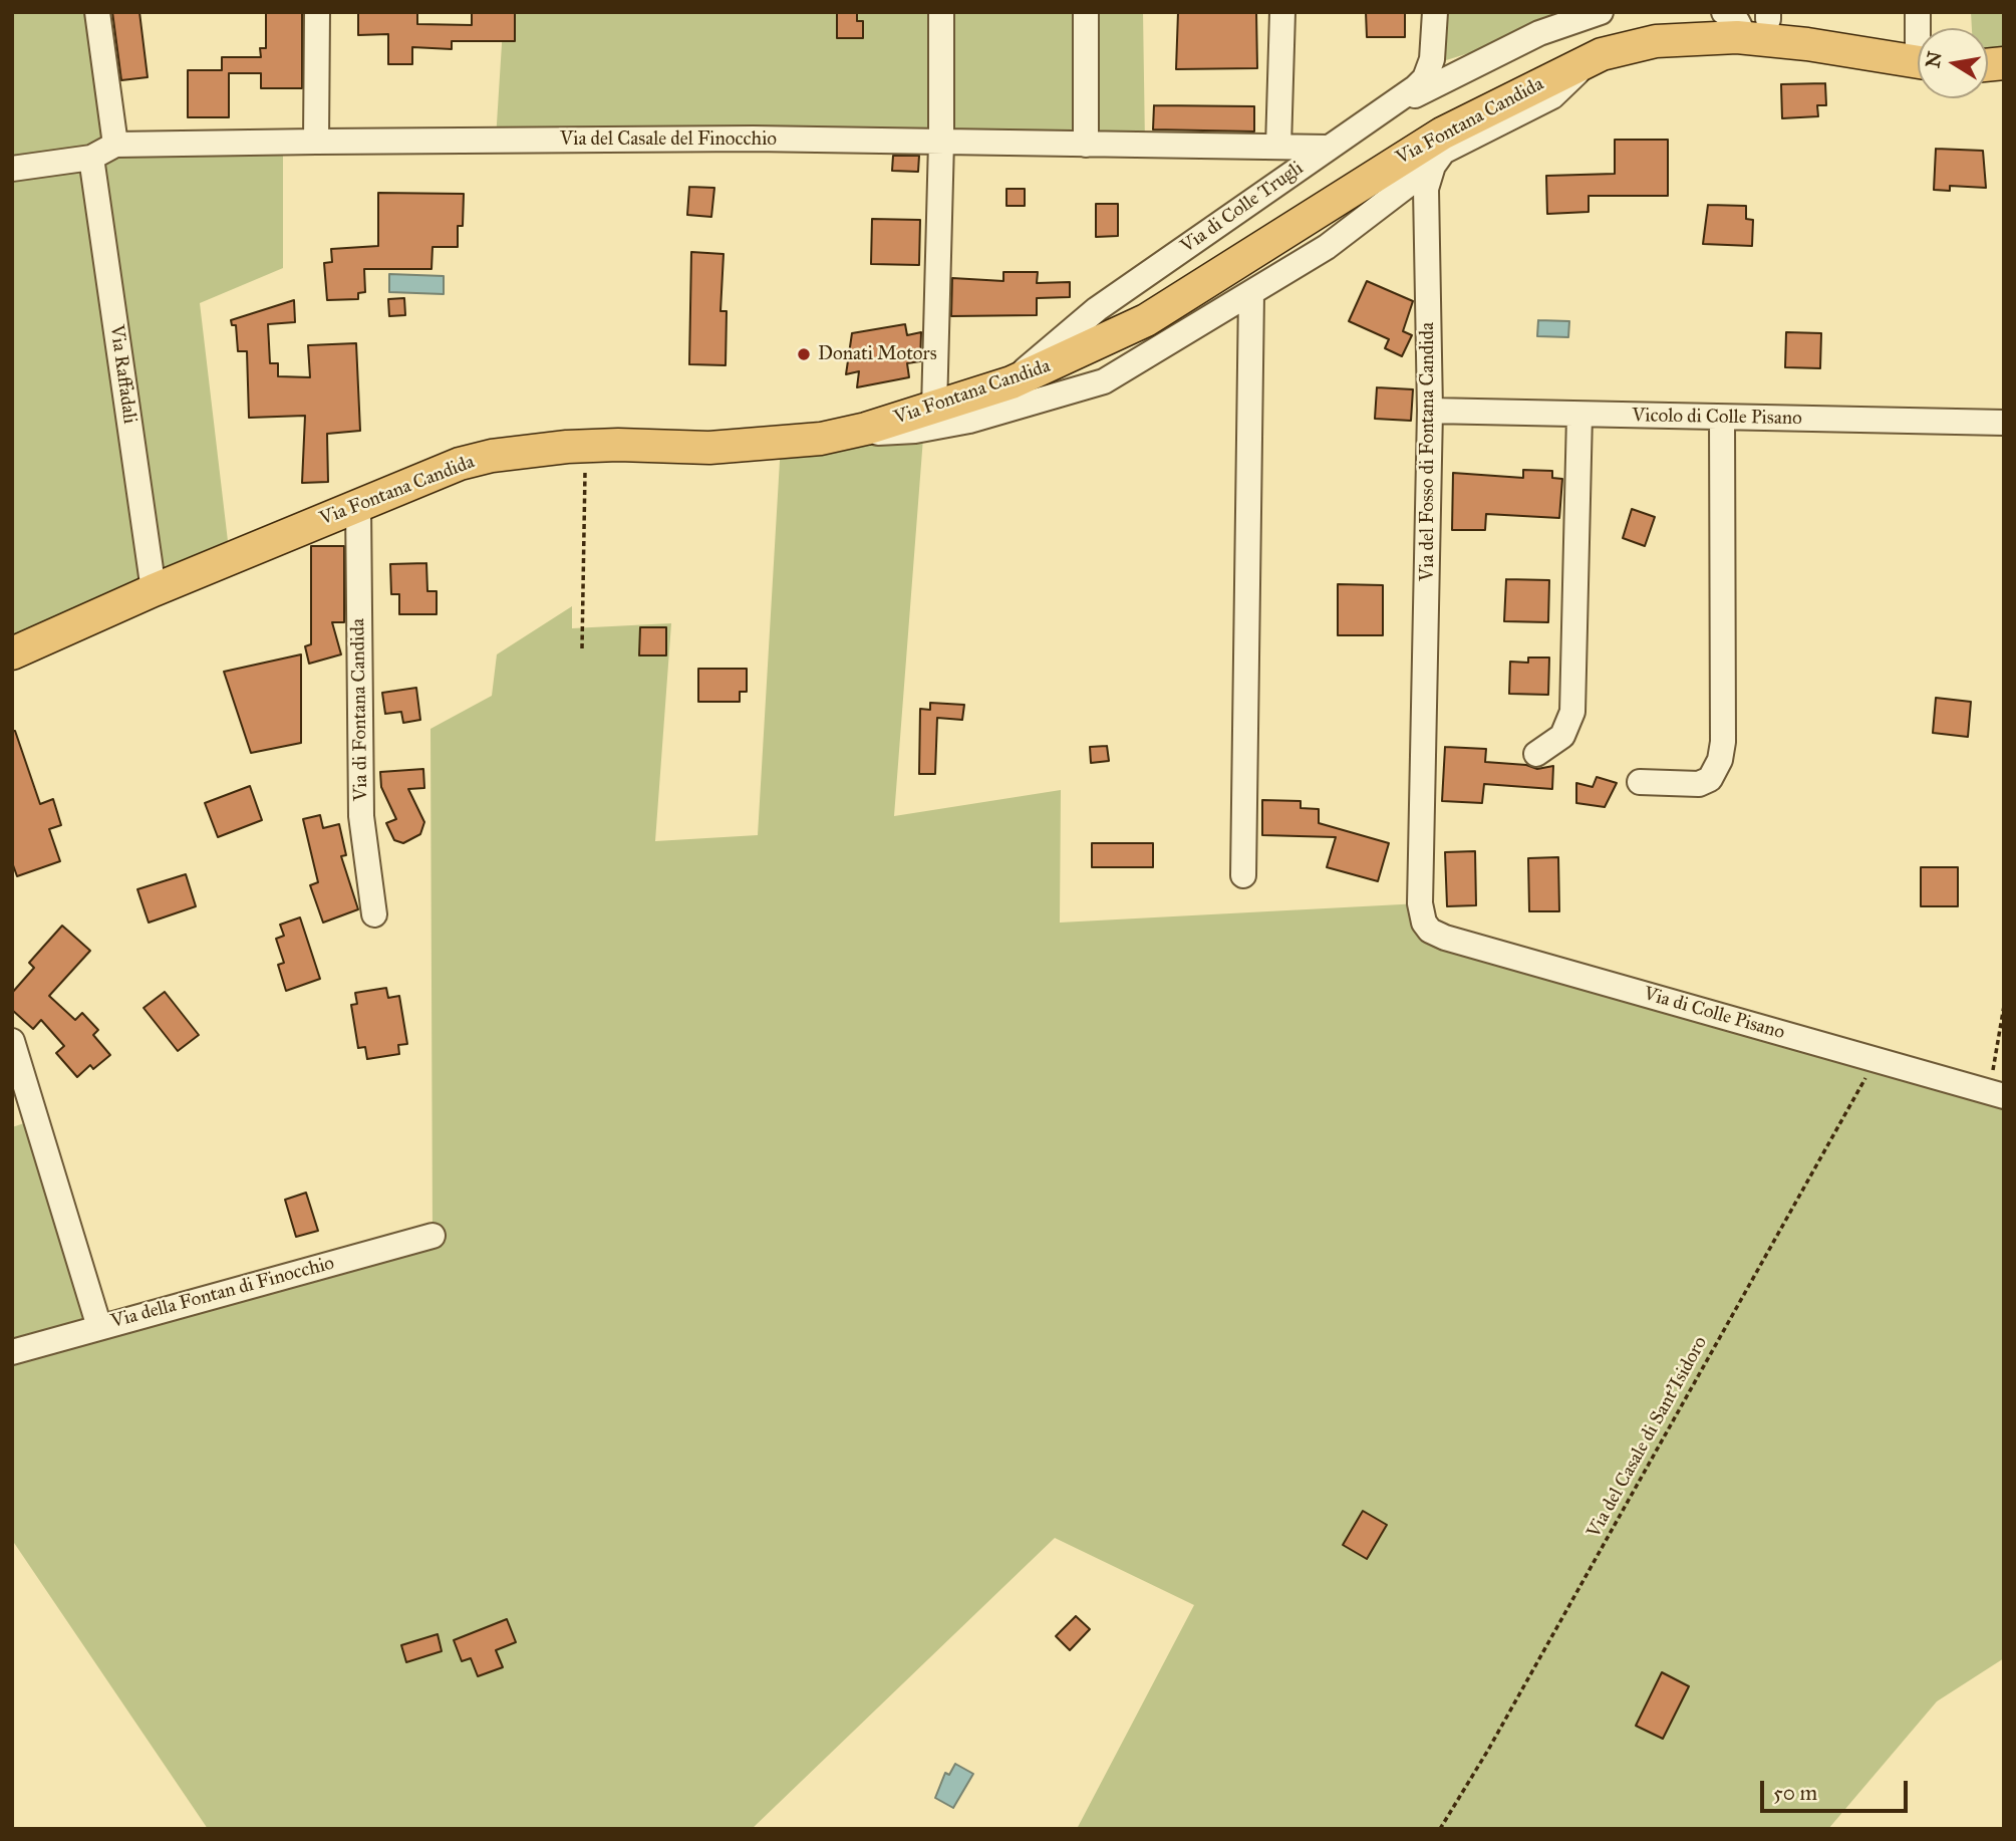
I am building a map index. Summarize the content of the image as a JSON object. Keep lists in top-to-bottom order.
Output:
{
  "streets": {
    "main road": ["Via Fontana Candida"],
    "street": [
      "Via del Casale del Finocchio",
      "Via di Colle Trugli",
      "Via Raffadali",
      "Vicolo di Colle Pisano",
      "Via del Fosso di Fontana Candida",
      "Via di Fontana Candida",
      "Via di Colle Pisano",
      "Via della Fontan di Finocchio"
    ],
    "path": ["Via del Casale di Sant'Isidoro"]
  },
  "crossings": [
    ["Via Fontana Candida", "Via di Colle Trugli"],
    ["Via Fontana Candida", "Via Raffadali"],
    ["Via Fontana Candida", "Via di Fontana Candida"],
    ["Via del Casale del Finocchio", "Via di Colle Trugli"],
    ["Via del Casale del Finocchio", "Via Raffadali"],
    ["Vicolo di Colle Pisano", "Via del Fosso di Fontana Candida"],
    ["Via del Fosso di Fontana Candida", "Via di Colle Pisano"],
    ["Via di Colle Pisano", "Via del Casale di Sant'Isidoro"]
  ],
  "places": ["Donati Motors"],
  "scale_bar": "50 m",
  "north": "left"
}
